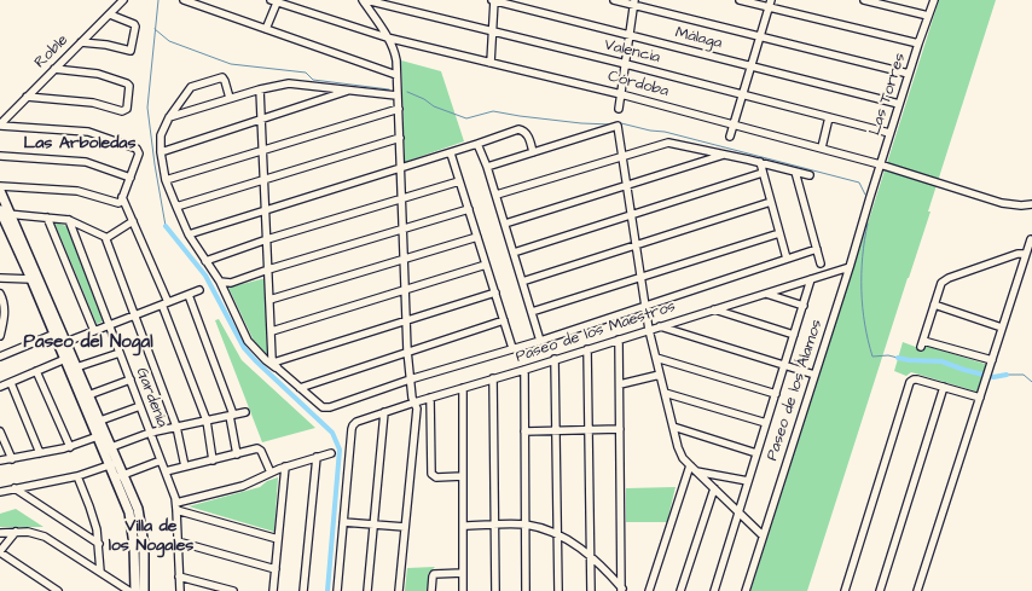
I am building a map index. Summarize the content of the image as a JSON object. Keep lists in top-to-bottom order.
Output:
{
  "streets": {
    "street": [
      "Málaga",
      "Roble",
      "Valencia",
      "Córdoba",
      "Las Torres",
      "Paseo de los Maestros",
      "Paseo de los Álamos",
      "Gardenia"
    ]
  },
  "crossings": [
    ["Málaga", "Las Torres"],
    ["Valencia", "Las Torres"],
    ["Córdoba", "Las Torres"],
    ["Las Torres", "Paseo de los Álamos"],
    ["Paseo de los Maestros", "Paseo de los Álamos"]
  ],
  "districts": ["Las Arboledas", "Paseo del Nogal", "Villa de los Nogales"]
}
